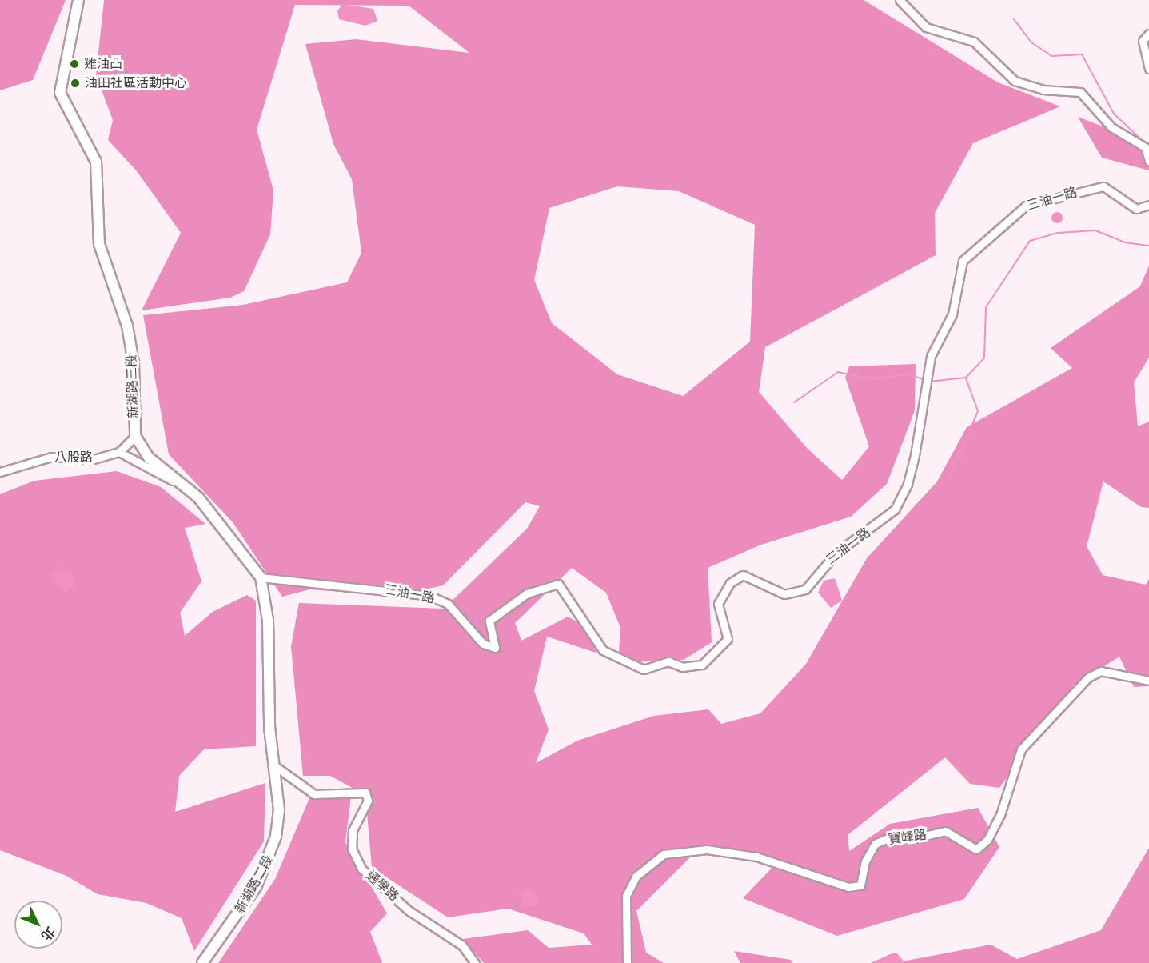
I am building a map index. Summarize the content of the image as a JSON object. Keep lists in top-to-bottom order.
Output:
{
  "streets": {
    "street": [
      "三油一路",
      "新湖路三段",
      "八股路",
      "寶峰路",
      "新湖路二段",
      "通學路"
    ]
  },
  "crossings": [
    ["三油一路", "新湖路三段"],
    ["新湖路三段", "八股路"],
    ["新湖路三段", "新湖路二段"],
    ["新湖路三段", "通學路"],
    ["新湖路二段", "通學路"]
  ],
  "places": ["雞油凸", "油田社區活動中心"],
  "north": "bottom right"
}
